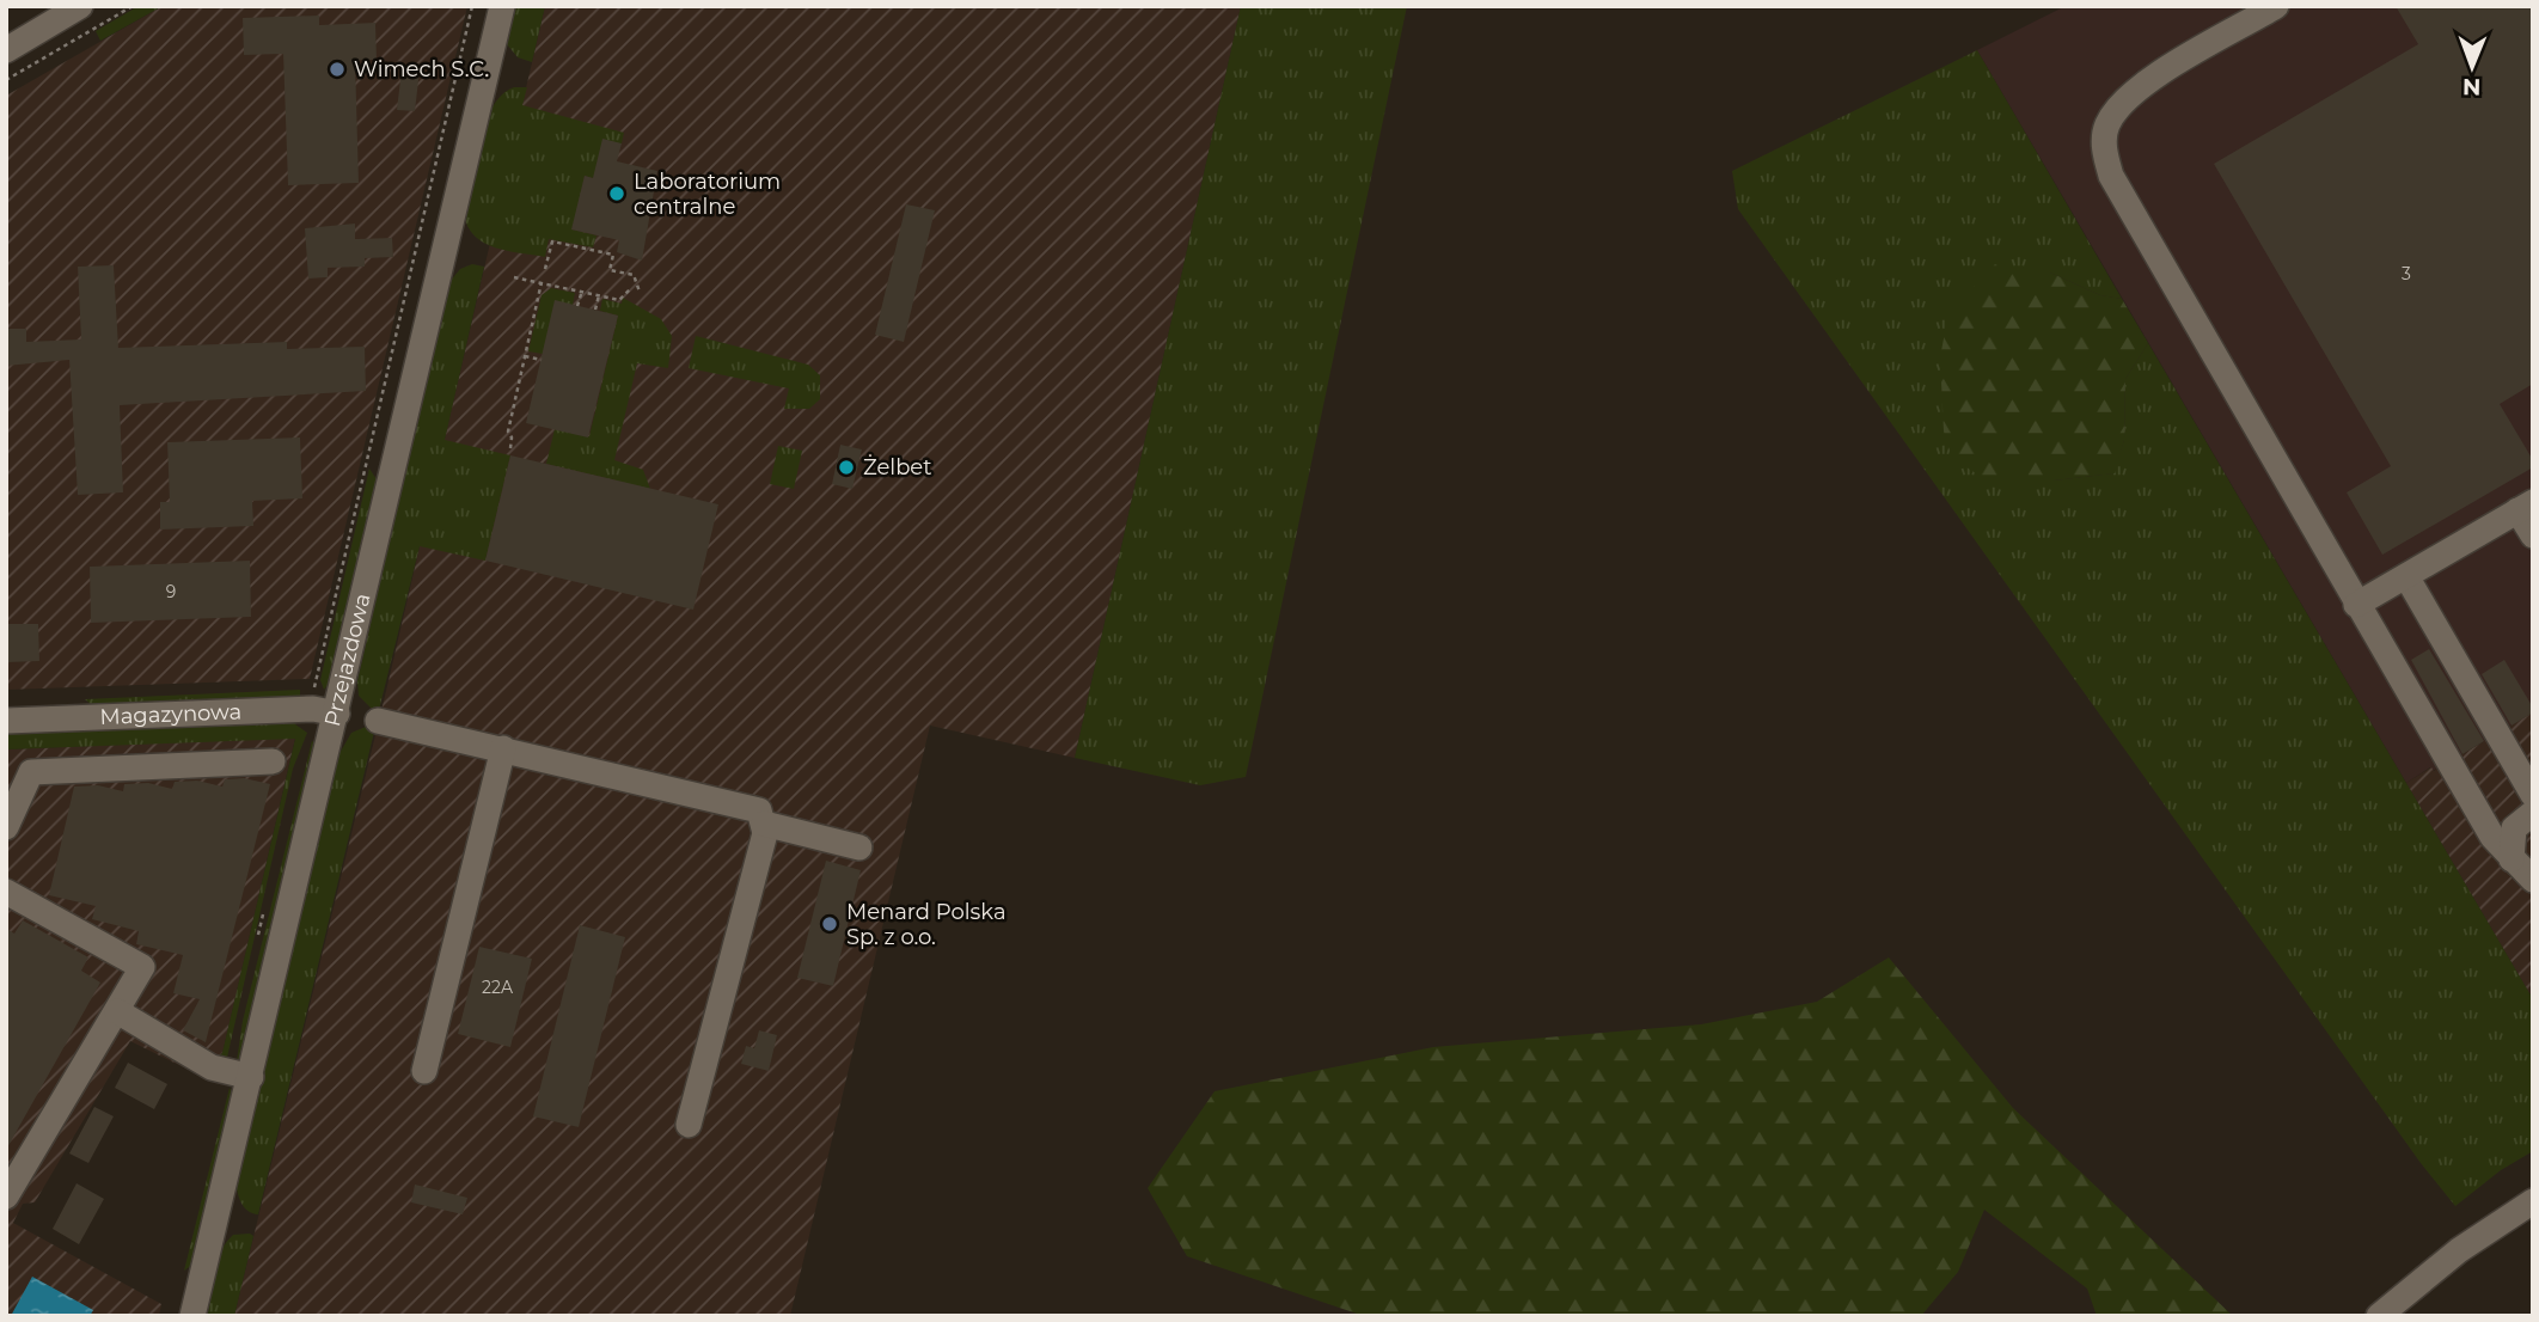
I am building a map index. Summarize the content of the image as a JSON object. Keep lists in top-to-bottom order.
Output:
{
  "streets": {
    "street": ["Przejazdowa", "Magazynowa"]
  },
  "crossings": [
    ["Przejazdowa", "Magazynowa"]
  ],
  "places": [
    "Wimech S.C.",
    "Laboratorium centralne",
    "Żelbet",
    "Menard Polska Sp. z o.o."
  ],
  "house_numbers": ["3", "9", "22A"],
  "north": "bottom"
}
